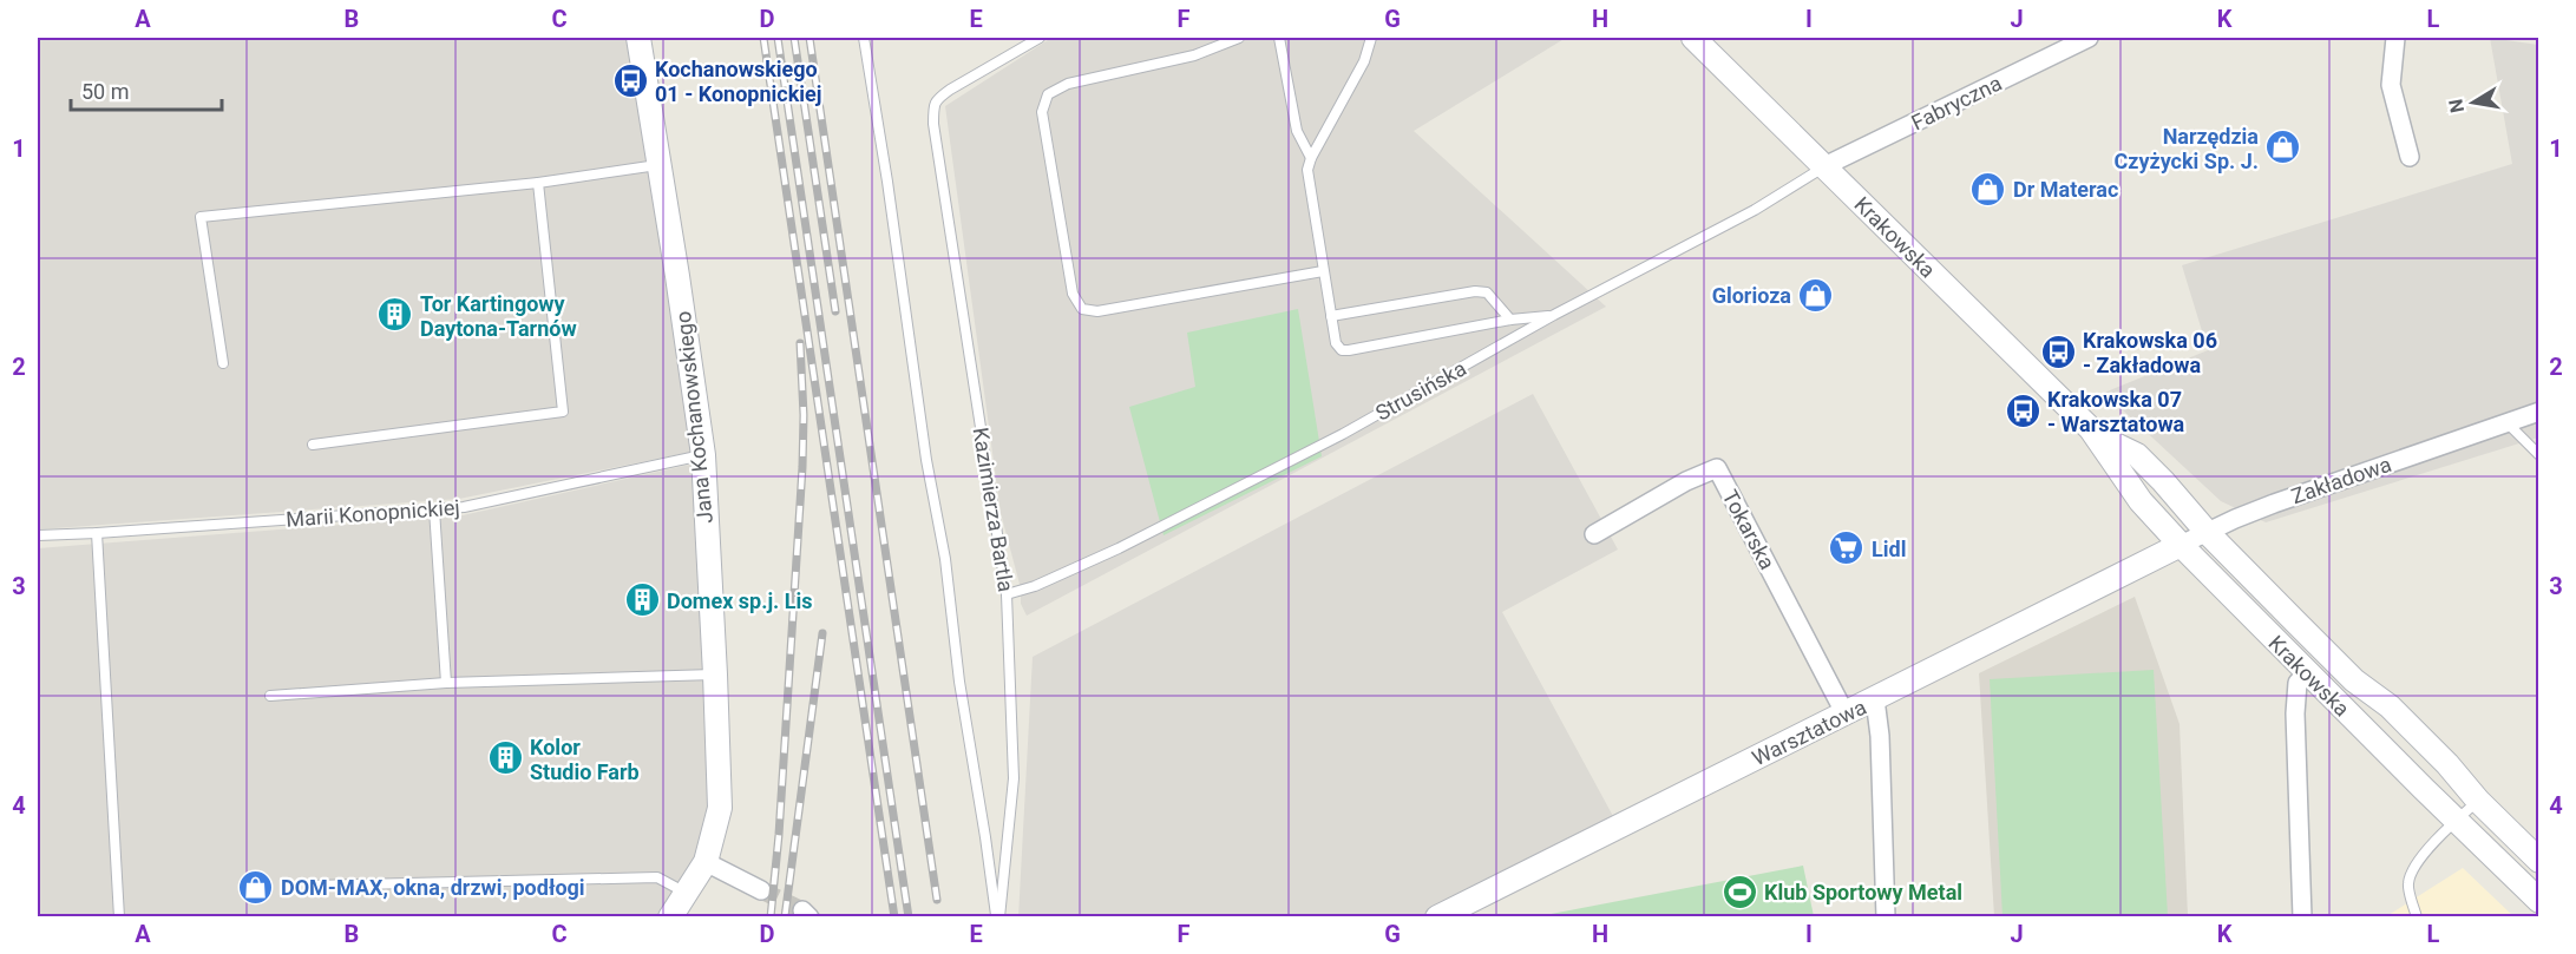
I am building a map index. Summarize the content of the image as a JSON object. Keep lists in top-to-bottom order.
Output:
{
  "streets": {
    "street": [
      "Fabryczna",
      "Krakowska",
      "Jana Kochanowskiego",
      "Zakładowa",
      "Tokarska",
      "Warsztatowa"
    ],
    "lane": ["Strusińska", "Kazimierza Bartla", "Marii Konopnickiej"]
  },
  "crossings": [
    ["Fabryczna", "Krakowska"],
    ["Fabryczna", "Strusińska"],
    ["Krakowska", "Strusińska"],
    ["Krakowska", "Zakładowa"],
    ["Krakowska", "Warsztatowa"],
    ["Strusińska", "Kazimierza Bartla"],
    ["Jana Kochanowskiego", "Marii Konopnickiej"],
    ["Zakładowa", "Warsztatowa"],
    ["Tokarska", "Warsztatowa"]
  ],
  "places": {
    "bus stop": ["Kochanowskiego 01 - Konopnickiej", "Krakowska 06 - Zakładowa", "Krakowska 07 - Warsztatowa"],
    "shop": [
      "Narzędzia Czyżycki Sp. J.",
      "Dr Materac",
      "Glorioza",
      "DOM-MAX, okna, drzwi, podłogi"
    ],
    "building": ["Tor Kartingowy Daytona-Tarnów", "Domex sp.j. Lis", "Kolor Studio Farb"],
    "supermarket": ["Lidl"],
    "sports": ["Klub Sportowy Metal"]
  },
  "scale_bar": "50 m",
  "north": "left",
  "grid": {
    "columns": [
      "A",
      "B",
      "C",
      "D",
      "E",
      "F",
      "G",
      "H",
      "I",
      "J",
      "K",
      "L"
    ],
    "rows": [
      "1",
      "2",
      "3",
      "4"
    ]
  }
}
